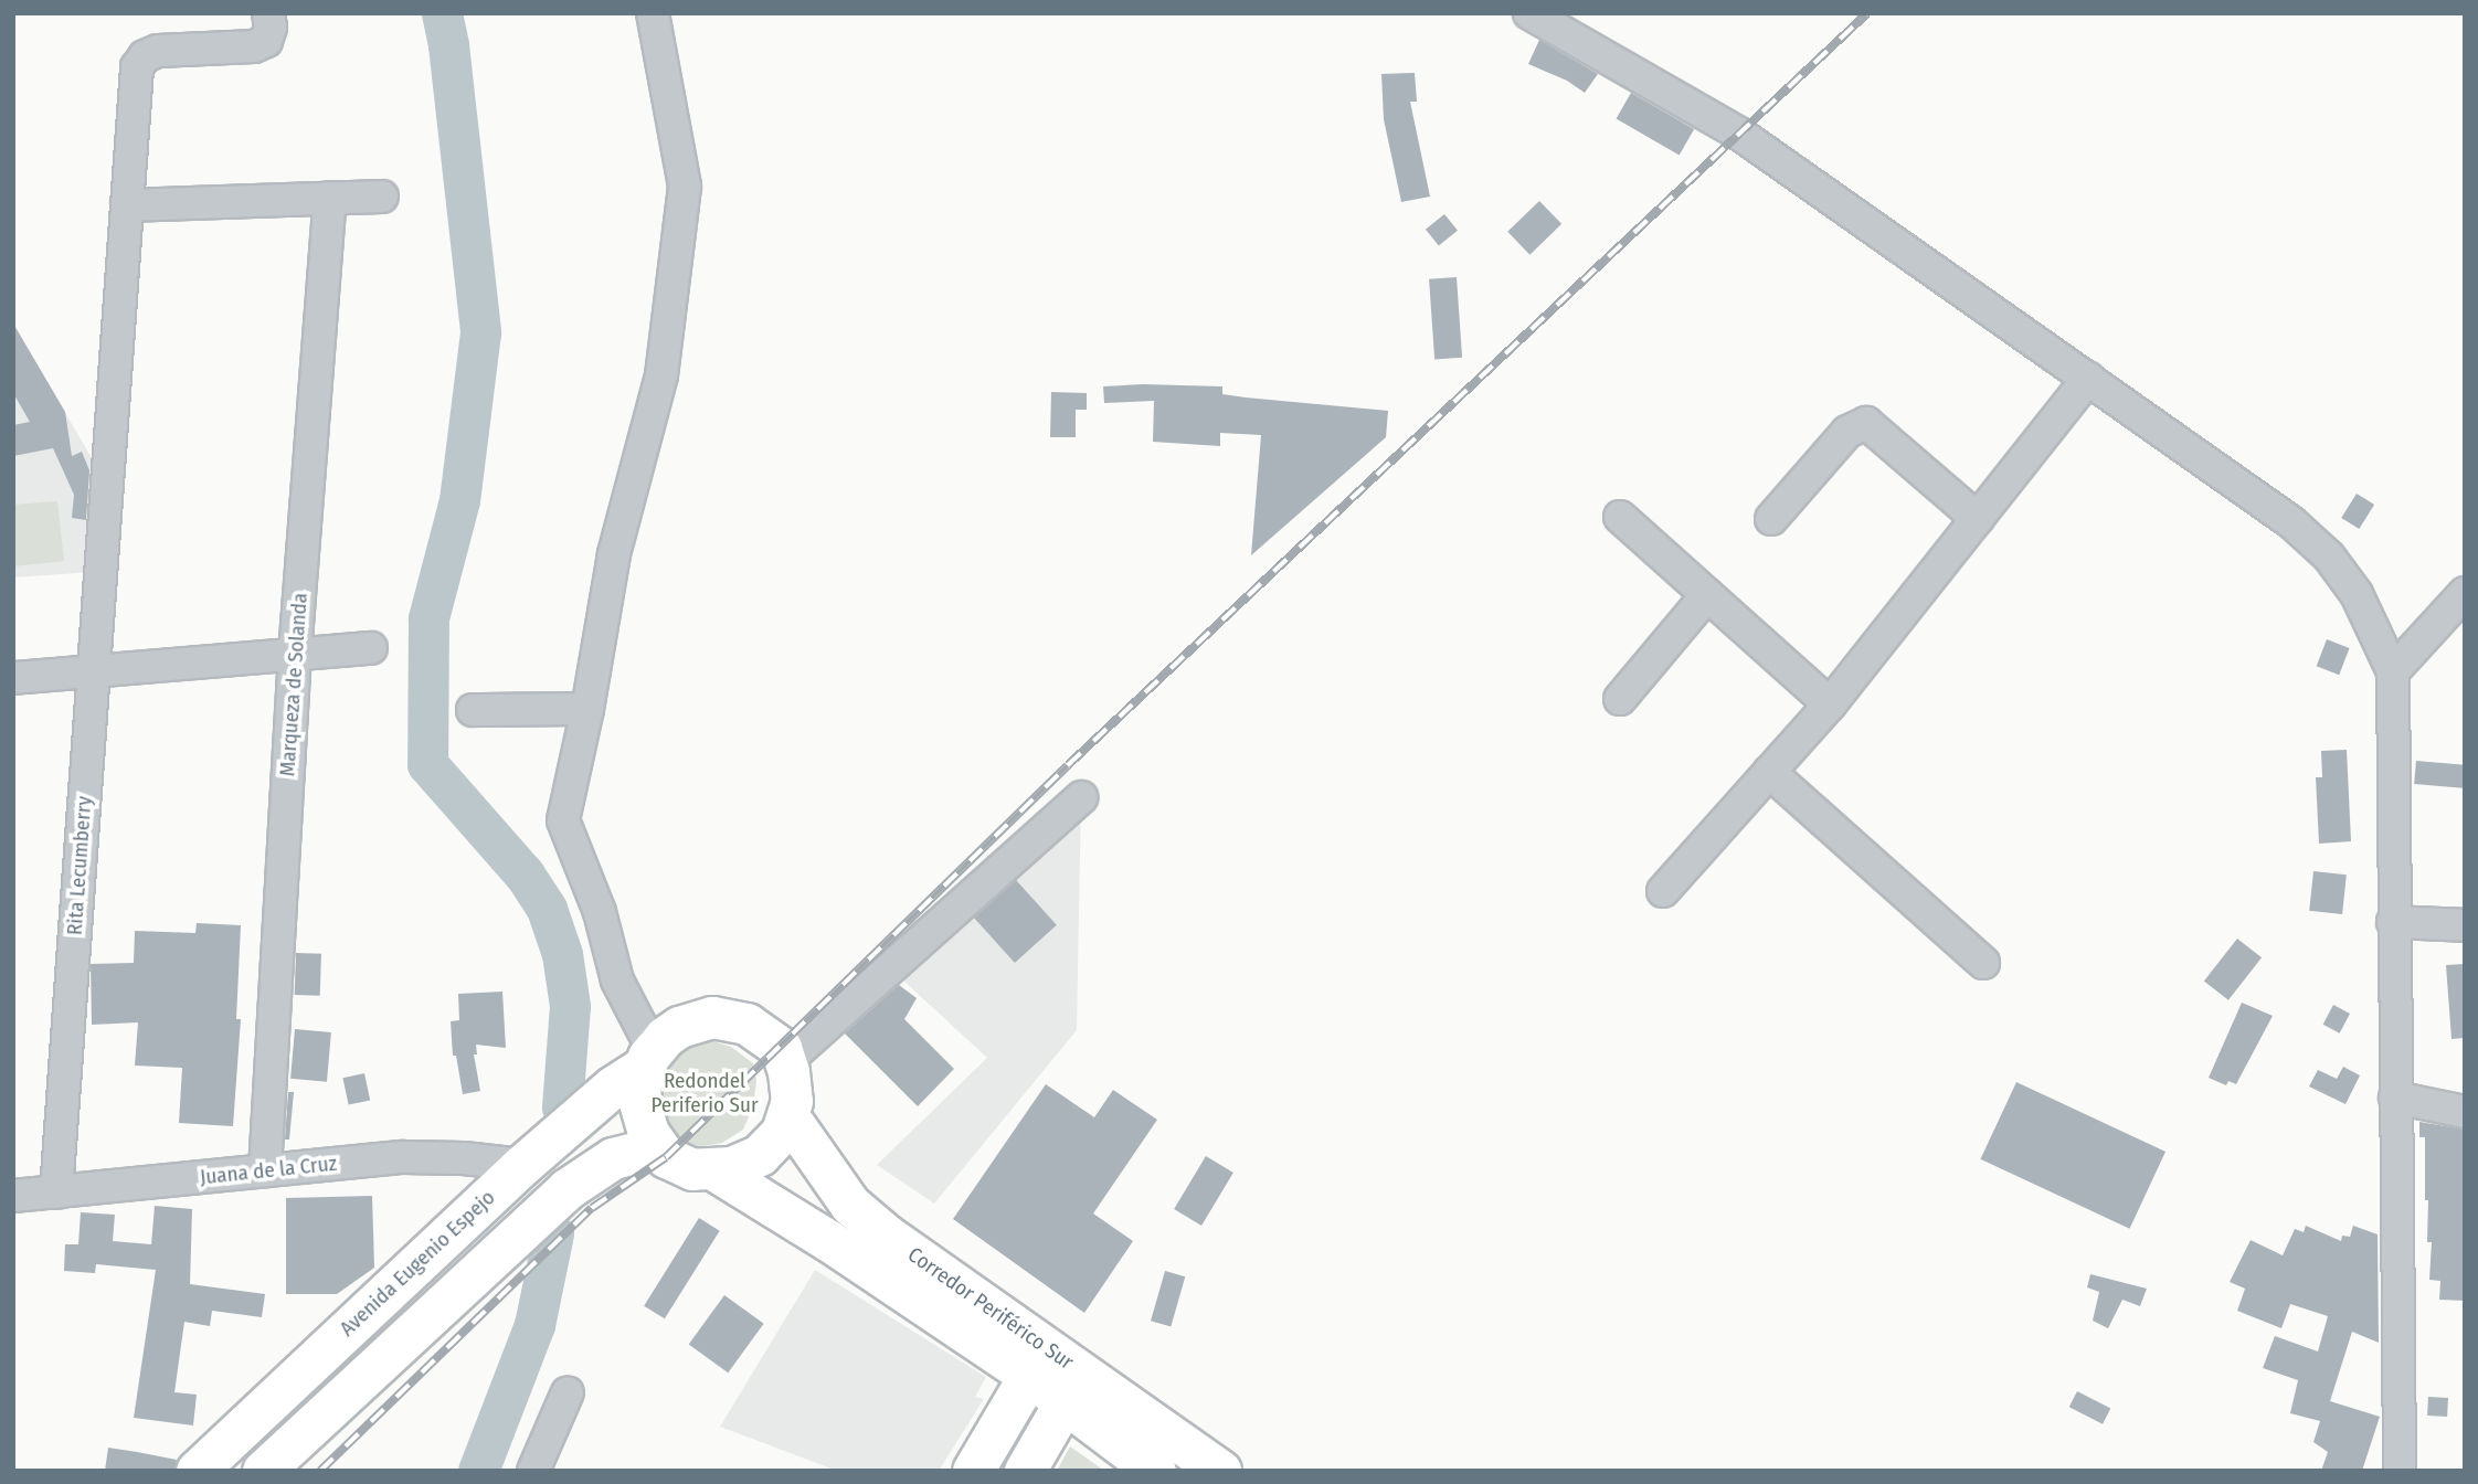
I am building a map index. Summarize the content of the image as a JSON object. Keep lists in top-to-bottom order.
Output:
{
  "streets": {
    "main road": ["Avenida Eugenio Espejo", "Corredor Periférico Sur"],
    "street": ["Marqueza de Solanda", "Rita Lecumberry", "Juana de la Cruz"]
  },
  "crossings": [
    ["Marqueza de Solanda", "Juana de la Cruz"],
    ["Rita Lecumberry", "Juana de la Cruz"],
    ["Juana de la Cruz", "Avenida Eugenio Espejo"],
    ["Avenida Eugenio Espejo", "Corredor Periférico Sur"]
  ],
  "parks": ["Redondel Periferio Sur"]
}
